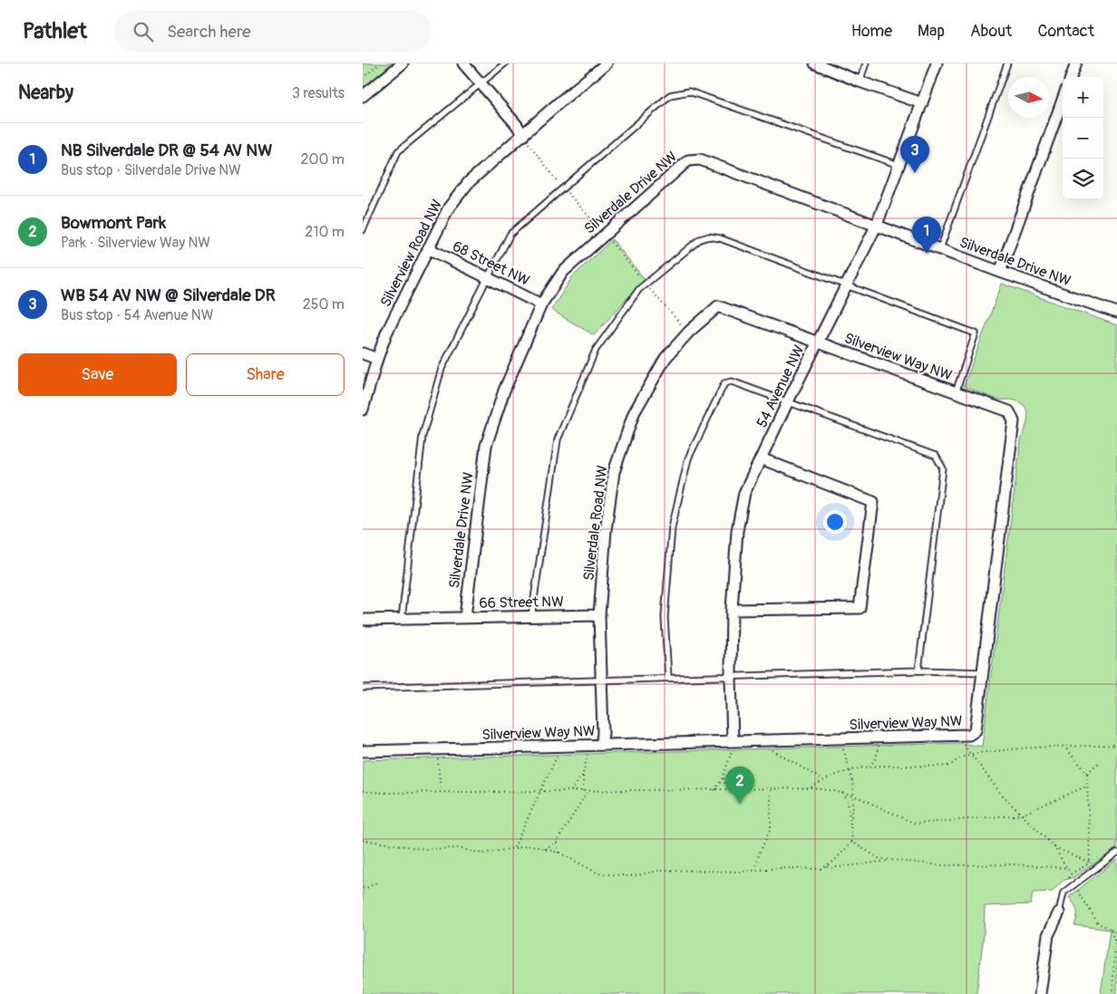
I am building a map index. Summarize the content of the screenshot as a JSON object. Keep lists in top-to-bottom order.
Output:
{
  "streets": {
    "street": [
      "Silverdale Drive NW",
      "Silverview Road NW",
      "68 Street NW",
      "Silverview Way NW",
      "54 Avenue NW",
      "Silverdale Road NW",
      "66 Street NW"
    ]
  },
  "crossings": [
    ["Silverdale Drive NW", "68 Street NW"],
    ["Silverdale Drive NW", "54 Avenue NW"],
    ["Silverdale Drive NW", "66 Street NW"],
    ["Silverview Road NW", "68 Street NW"],
    ["Silverview Way NW", "54 Avenue NW"],
    ["Silverview Way NW", "Silverdale Road NW"],
    ["54 Avenue NW", "Silverdale Road NW"],
    ["Silverdale Road NW", "66 Street NW"]
  ],
  "north": "right",
  "page": {
    "header": "Pathlet",
    "search": "Search here",
    "nav": [
      "Home",
      "Map",
      "About",
      "Contact"
    ],
    "heading": ["Nearby", "3 results"],
    "map_buttons": ["+", "−"],
    "list": [
      {
        "mark": "1",
        "name": "NB Silverdale DR @ 54 AV NW",
        "note": "Bus stop · Silverdale Drive NW",
        "value": "200 m"
      },
      {
        "mark": "2",
        "name": "Bowmont Park",
        "note": "Park · Silverview Way NW",
        "value": "210 m"
      },
      {
        "mark": "3",
        "name": "WB 54 AV NW @ Silverdale DR",
        "note": "Bus stop · 54 Avenue NW",
        "value": "250 m"
      }
    ],
    "pins": ["3", "1", "2"],
    "buttons": ["Save", "Share"]
  }
}
